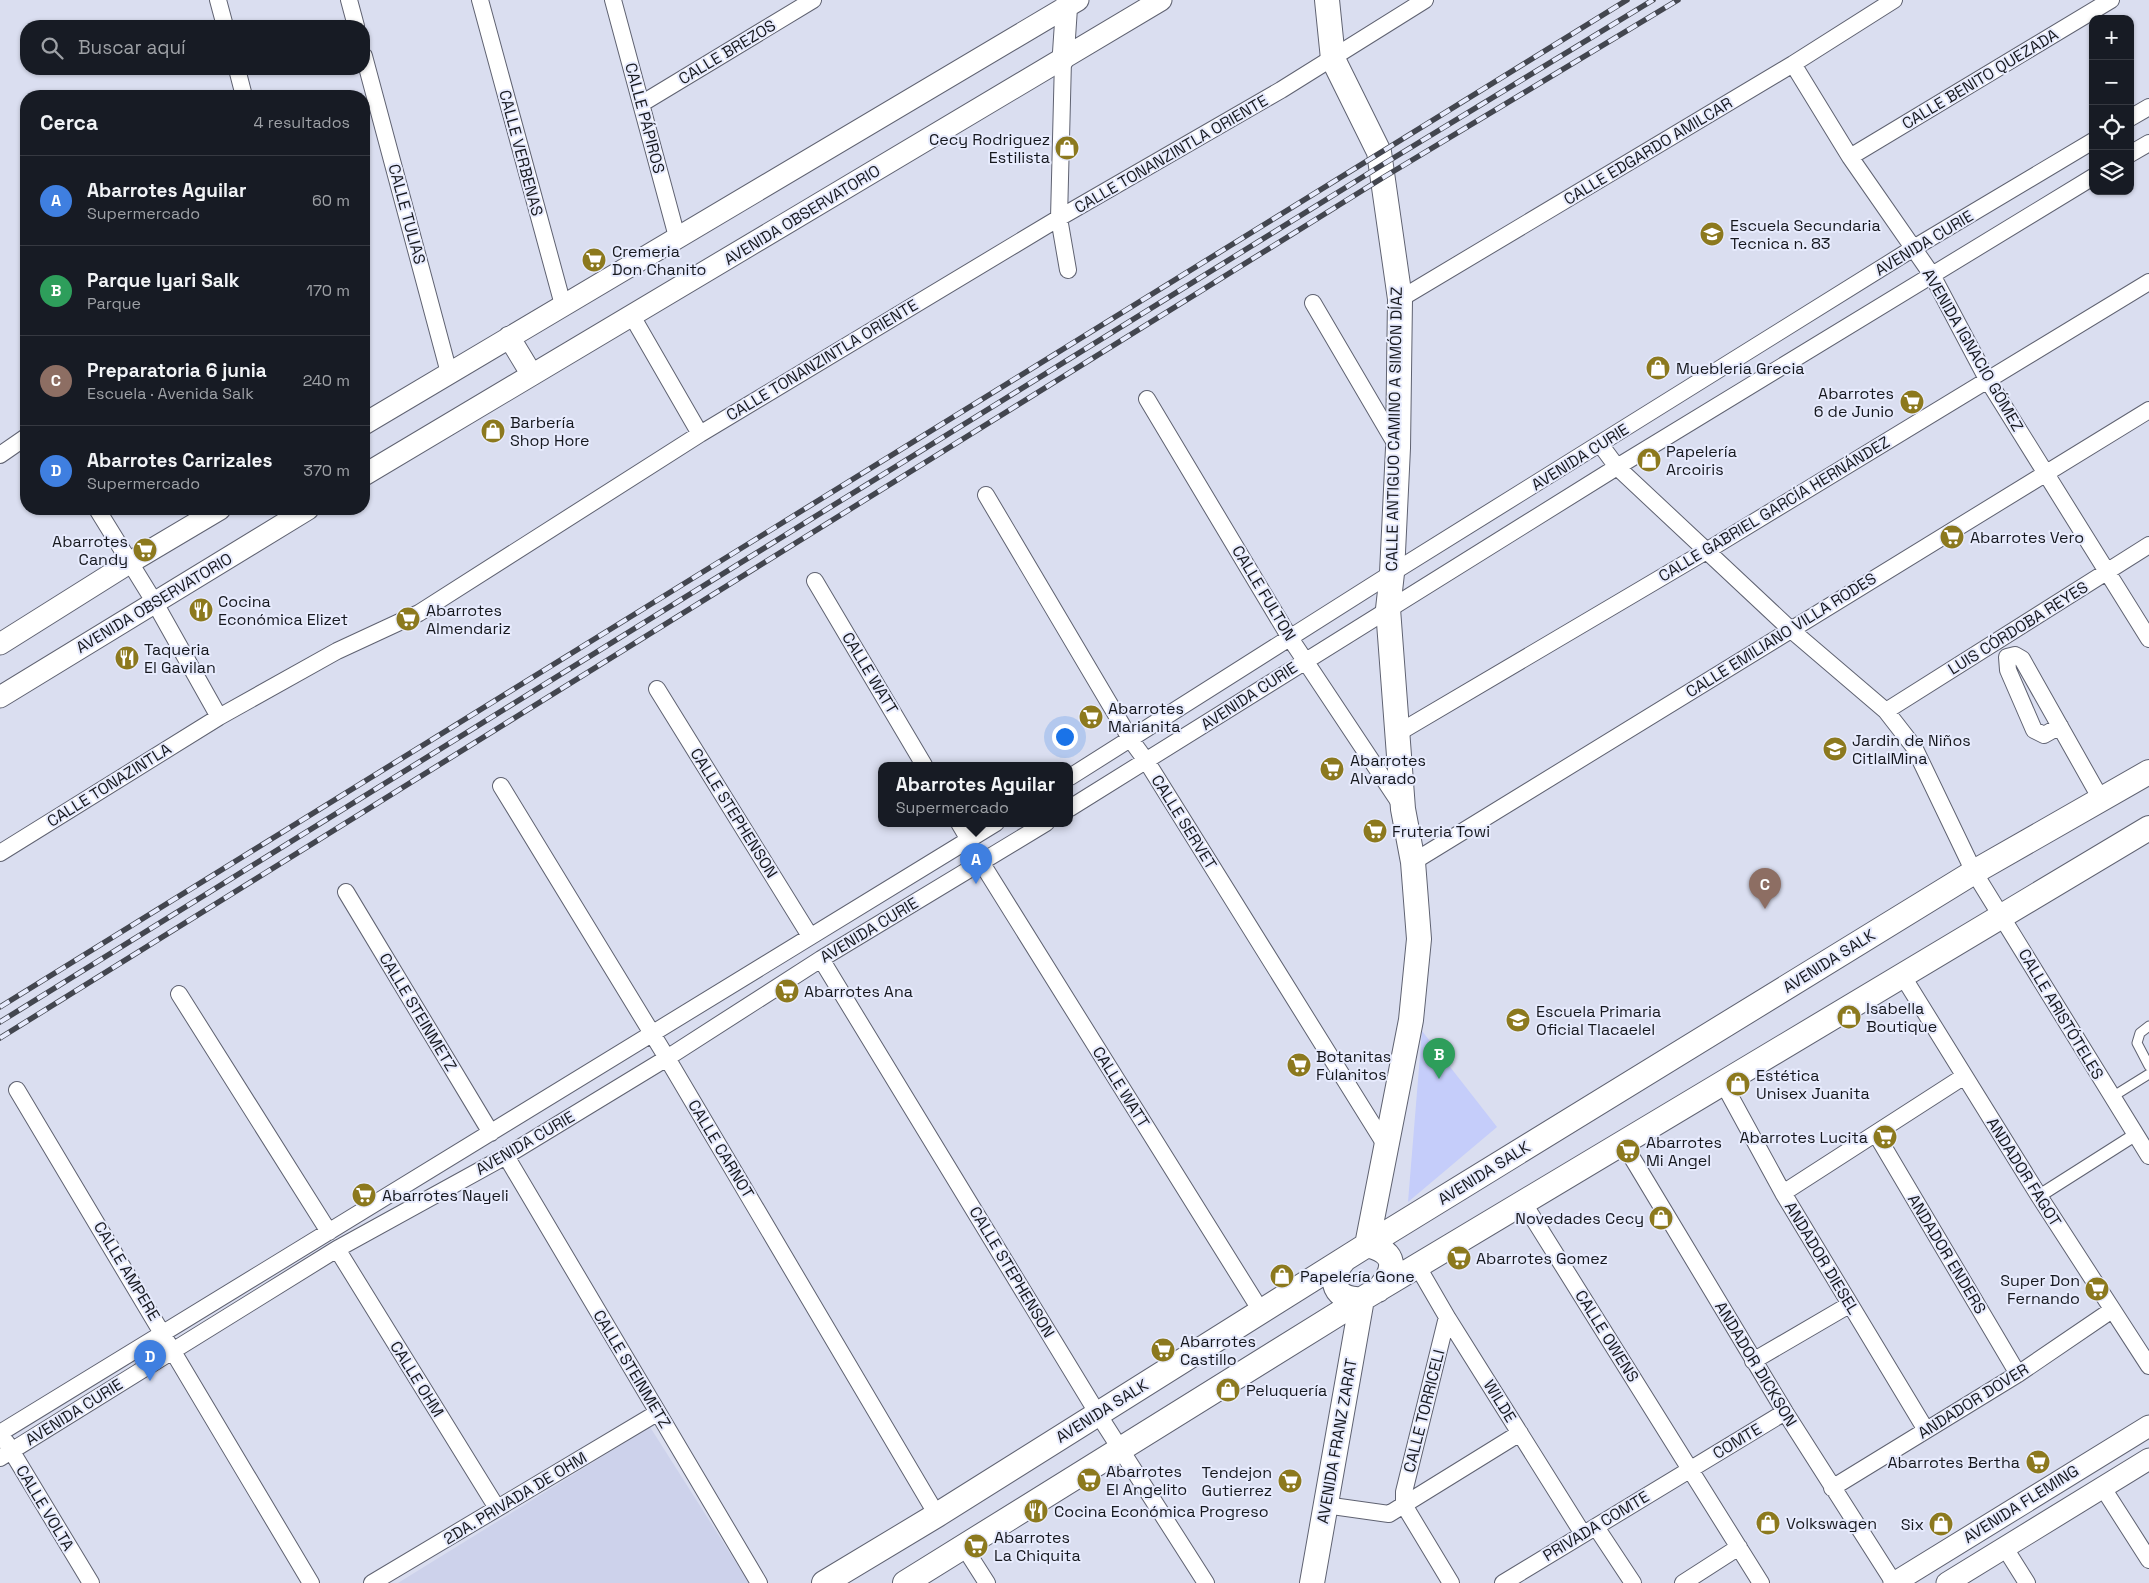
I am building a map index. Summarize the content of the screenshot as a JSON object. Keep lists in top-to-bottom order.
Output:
{
  "streets": {
    "main road": ["CALLE ANTIGUO CAMINO A SIMÓN DÍAZ", "AVENIDA SALK", "AVENIDA FRANZ ZARAT"],
    "street": [
      "CALLE BREZOS",
      "CALLE BENITO QUEZADA",
      "CALLE PÁPIROS",
      "CALLE EDGARDO AMILCAR",
      "CALLE VERBENAS",
      "CALLE TONANZINTLA ORIENTE",
      "CALLE TULIAS",
      "AVENIDA OBSERVATORIO",
      "AVENIDA CURIE",
      "AVENIDA IGNACIO GÓMEZ",
      "CALLE GABRIEL GARCÍA HERNÁNDEZ",
      "CALLE FULTON",
      "LUIS CÓRDOBA REYES",
      "CALLE EMILIANO VILLA RODES",
      "CALLE WATT",
      "CALLE TONAZINTLA",
      "CALLE STEPHENSON",
      "CALLE SERVET",
      "CALLE STEINMETZ",
      "CALLE ARISTÓTELES",
      "CALLE CARNOT",
      "ANDADOR FAGOT",
      "ANDADOR ENDERS",
      "ANDADOR DIESEL",
      "CALLE AMPERE",
      "CALLE OWENS",
      "ANDADOR DICKSON",
      "CALLE OHM",
      "WILDE",
      "ANDADOR DOVER",
      "CALLE TORRICELI",
      "COMTE",
      "2DA. PRIVADA DE OHM",
      "AVENIDA FLEMING",
      "CALLE VOLTA",
      "PRIVADA COMTE"
    ]
  },
  "crossings": [
    ["CALLE BREZOS", "CALLE PÁPIROS"],
    ["CALLE BENITO QUEZADA", "AVENIDA IGNACIO GÓMEZ"],
    ["CALLE EDGARDO AMILCAR", "AVENIDA IGNACIO GÓMEZ"],
    ["CALLE EDGARDO AMILCAR", "CALLE ANTIGUO CAMINO A SIMÓN DÍAZ"],
    ["CALLE TONANZINTLA ORIENTE", "CALLE ANTIGUO CAMINO A SIMÓN DÍAZ"],
    ["CALLE TONANZINTLA ORIENTE", "CALLE TONAZINTLA"],
    ["AVENIDA CURIE", "AVENIDA IGNACIO GÓMEZ"],
    ["AVENIDA CURIE", "CALLE ANTIGUO CAMINO A SIMÓN DÍAZ"],
    ["AVENIDA CURIE", "CALLE FULTON"],
    ["AVENIDA CURIE", "CALLE WATT"],
    ["AVENIDA CURIE", "CALLE STEPHENSON"],
    ["AVENIDA CURIE", "CALLE SERVET"],
    ["AVENIDA CURIE", "CALLE STEINMETZ"],
    ["AVENIDA CURIE", "CALLE ARISTÓTELES"],
    ["AVENIDA CURIE", "CALLE CARNOT"],
    ["AVENIDA CURIE", "CALLE AMPERE"],
    ["AVENIDA CURIE", "CALLE OHM"],
    ["AVENIDA CURIE", "CALLE VOLTA"],
    ["AVENIDA IGNACIO GÓMEZ", "CALLE GABRIEL GARCÍA HERNÁNDEZ"],
    ["AVENIDA IGNACIO GÓMEZ", "LUIS CÓRDOBA REYES"],
    ["AVENIDA IGNACIO GÓMEZ", "CALLE EMILIANO VILLA RODES"],
    ["CALLE ANTIGUO CAMINO A SIMÓN DÍAZ", "CALLE GABRIEL GARCÍA HERNÁNDEZ"],
    ["CALLE ANTIGUO CAMINO A SIMÓN DÍAZ", "CALLE FULTON"],
    ["CALLE GABRIEL GARCÍA HERNÁNDEZ", "CALLE ARISTÓTELES"],
    ["LUIS CÓRDOBA REYES", "CALLE ARISTÓTELES"],
    ["CALLE EMILIANO VILLA RODES", "CALLE ARISTÓTELES"],
    ["CALLE WATT", "AVENIDA SALK"],
    ["CALLE STEPHENSON", "AVENIDA SALK"],
    ["AVENIDA SALK", "CALLE ARISTÓTELES"],
    ["AVENIDA SALK", "CALLE CARNOT"],
    ["AVENIDA SALK", "AVENIDA FRANZ ZARAT"],
    ["CALLE STEINMETZ", "2DA. PRIVADA DE OHM"],
    ["ANDADOR FAGOT", "ANDADOR DOVER"],
    ["ANDADOR ENDERS", "ANDADOR DOVER"],
    ["ANDADOR DIESEL", "ANDADOR DOVER"],
    ["CALLE OWENS", "COMTE"],
    ["CALLE OWENS", "PRIVADA COMTE"],
    ["ANDADOR DICKSON", "ANDADOR DOVER"],
    ["ANDADOR DICKSON", "COMTE"],
    ["ANDADOR DICKSON", "AVENIDA FLEMING"],
    ["CALLE OHM", "2DA. PRIVADA DE OHM"],
    ["WILDE", "CALLE TORRICELI"],
    ["WILDE", "PRIVADA COMTE"],
    ["CALLE TORRICELI", "AVENIDA FRANZ ZARAT"],
    ["COMTE", "PRIVADA COMTE"]
  ],
  "places": {
    "shop": [
      "Cecy Rodriguez Estilista",
      "Muebleria Grecia",
      "Barbería Shop Hore",
      "Papelería Arcoiris",
      "Isabella Boutique",
      "Estética Unisex Juanita",
      "Novedades Cecy",
      "Papelería Gone",
      "Peluquería",
      "Volkswagen",
      "Six"
    ],
    "school or university": ["Escuela Secundaria Tecnica n. 83", "Jardin de Niños CitlalMina", "Escuela Primaria Oficial Tlacaelel"],
    "supermarket": [
      "Cremeria Don Chanito",
      "Abarrotes 6 de Junio",
      "Abarrotes Vero",
      "Abarrotes Candy",
      "Abarrotes Almendariz",
      "Abarrotes Marianita",
      "Abarrotes Alvarado",
      "Fruteria Towi",
      "Abarrotes Ana",
      "Botanitas Fulanitos",
      "Abarrotes Lucita",
      "Abarrotes Mi Angel",
      "Abarrotes Nayeli",
      "Abarrotes Gomez",
      "Super Don Fernando",
      "Abarrotes Castillo",
      "Abarrotes Bertha",
      "Abarrotes El Angelito",
      "Tendejon Gutierrez",
      "Abarrotes La Chiquita"
    ],
    "restaurant": ["Cocina Económica Elizet", "Taqueria El Gavilan", "Cocina Económica Progreso"]
  },
  "page": {
    "map_buttons": ["+", "−"],
    "search": "Buscar aquí",
    "heading": ["Cerca", "4 resultados"],
    "list": [
      {
        "mark": "A",
        "name": "Abarrotes Aguilar",
        "note": "Supermercado",
        "value": "60 m"
      },
      {
        "mark": "B",
        "name": "Parque Iyari Salk",
        "note": "Parque",
        "value": "170 m"
      },
      {
        "mark": "C",
        "name": "Preparatoria 6 junia",
        "note": "Escuela · Avenida Salk",
        "value": "240 m"
      },
      {
        "mark": "D",
        "name": "Abarrotes Carrizales",
        "note": "Supermercado",
        "value": "370 m"
      }
    ],
    "popup": ["Abarrotes Aguilar", "Supermercado"],
    "pins": [
      "A",
      "C",
      "B",
      "D"
    ]
  }
}
